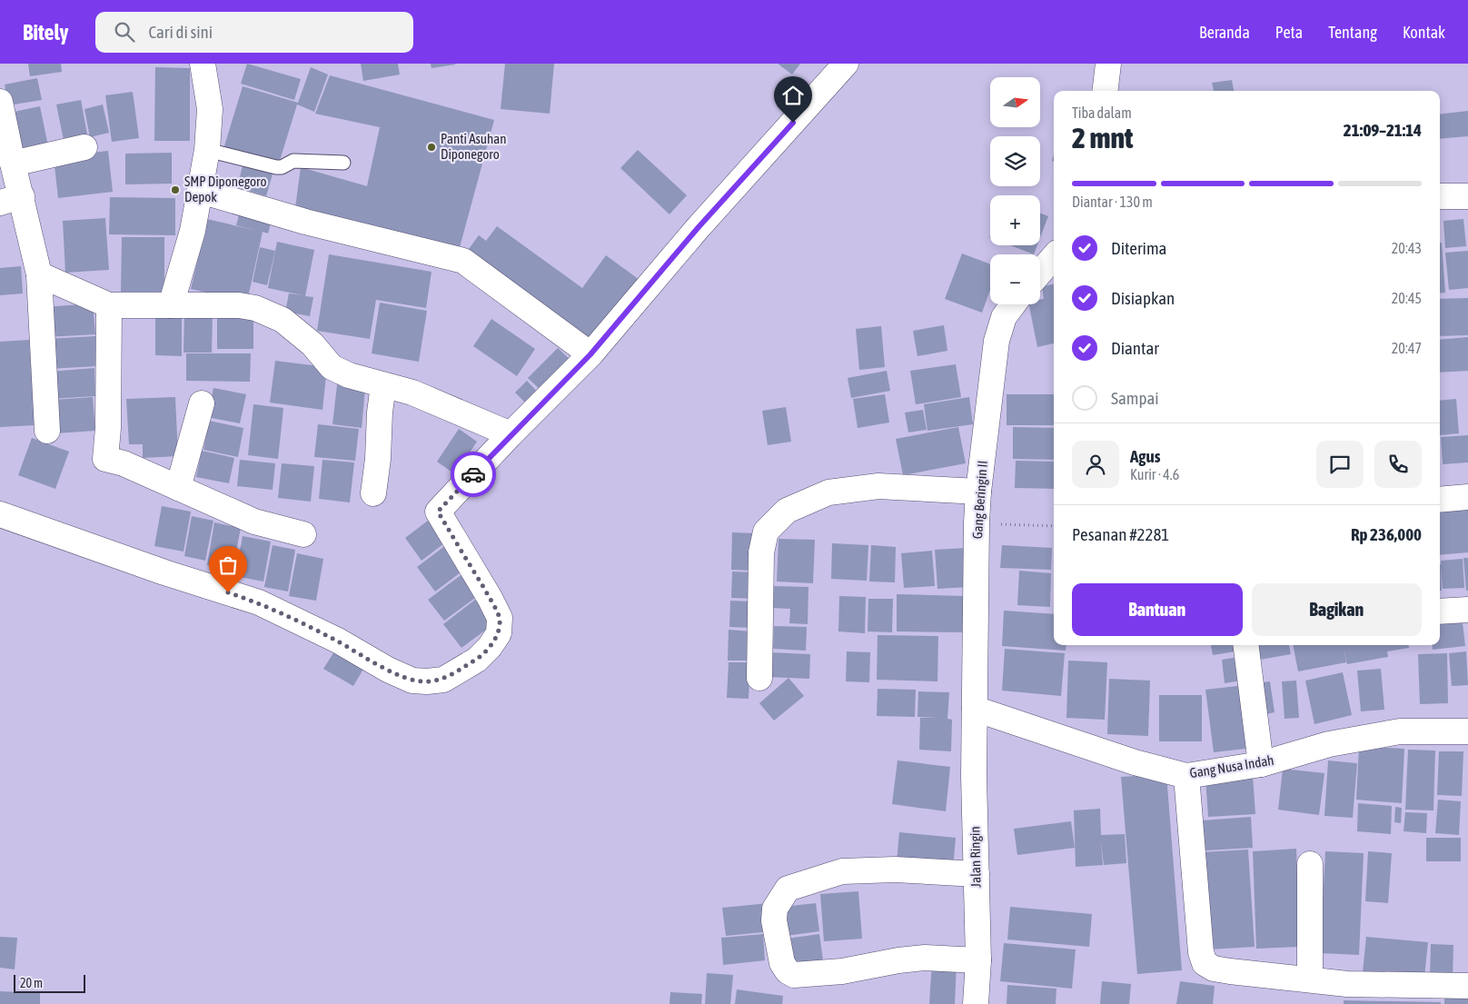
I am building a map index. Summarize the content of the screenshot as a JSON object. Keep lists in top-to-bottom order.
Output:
{
  "streets": {
    "street": ["Gang Beringin II", "Gang Nusa Indah", "Jalan Ringin"]
  },
  "crossings": [
    ["Gang Beringin II", "Gang Nusa Indah"],
    ["Gang Beringin II", "Jalan Ringin"],
    ["Gang Nusa Indah", "Jalan Ringin"]
  ],
  "places": ["Panti Asuhan Diponegoro", "SMP Diponegoro Depok"],
  "scale_bar": "20 m",
  "north": "right",
  "page": {
    "header": "Bitely",
    "search": "Cari di sini",
    "nav": [
      "Beranda",
      "Peta",
      "Tentang",
      "Kontak"
    ],
    "map_buttons": ["+", "−"],
    "heading": ["2 mnt", "Tiba dalam", "21:09–21:14"],
    "panel": [
      "Agus",
      "Kurir · 4.6",
      "Pesanan #2281",
      "Rp 236,000"
    ],
    "bar": "Diantar · 130 m",
    "list": [
      ["Diterima", "20:43"],
      ["Disiapkan", "20:45"],
      ["Diantar", "20:47"],
      "Sampai"
    ],
    "buttons": ["Bantuan", "Bagikan"],
    "scale": "20 m"
  }
}
